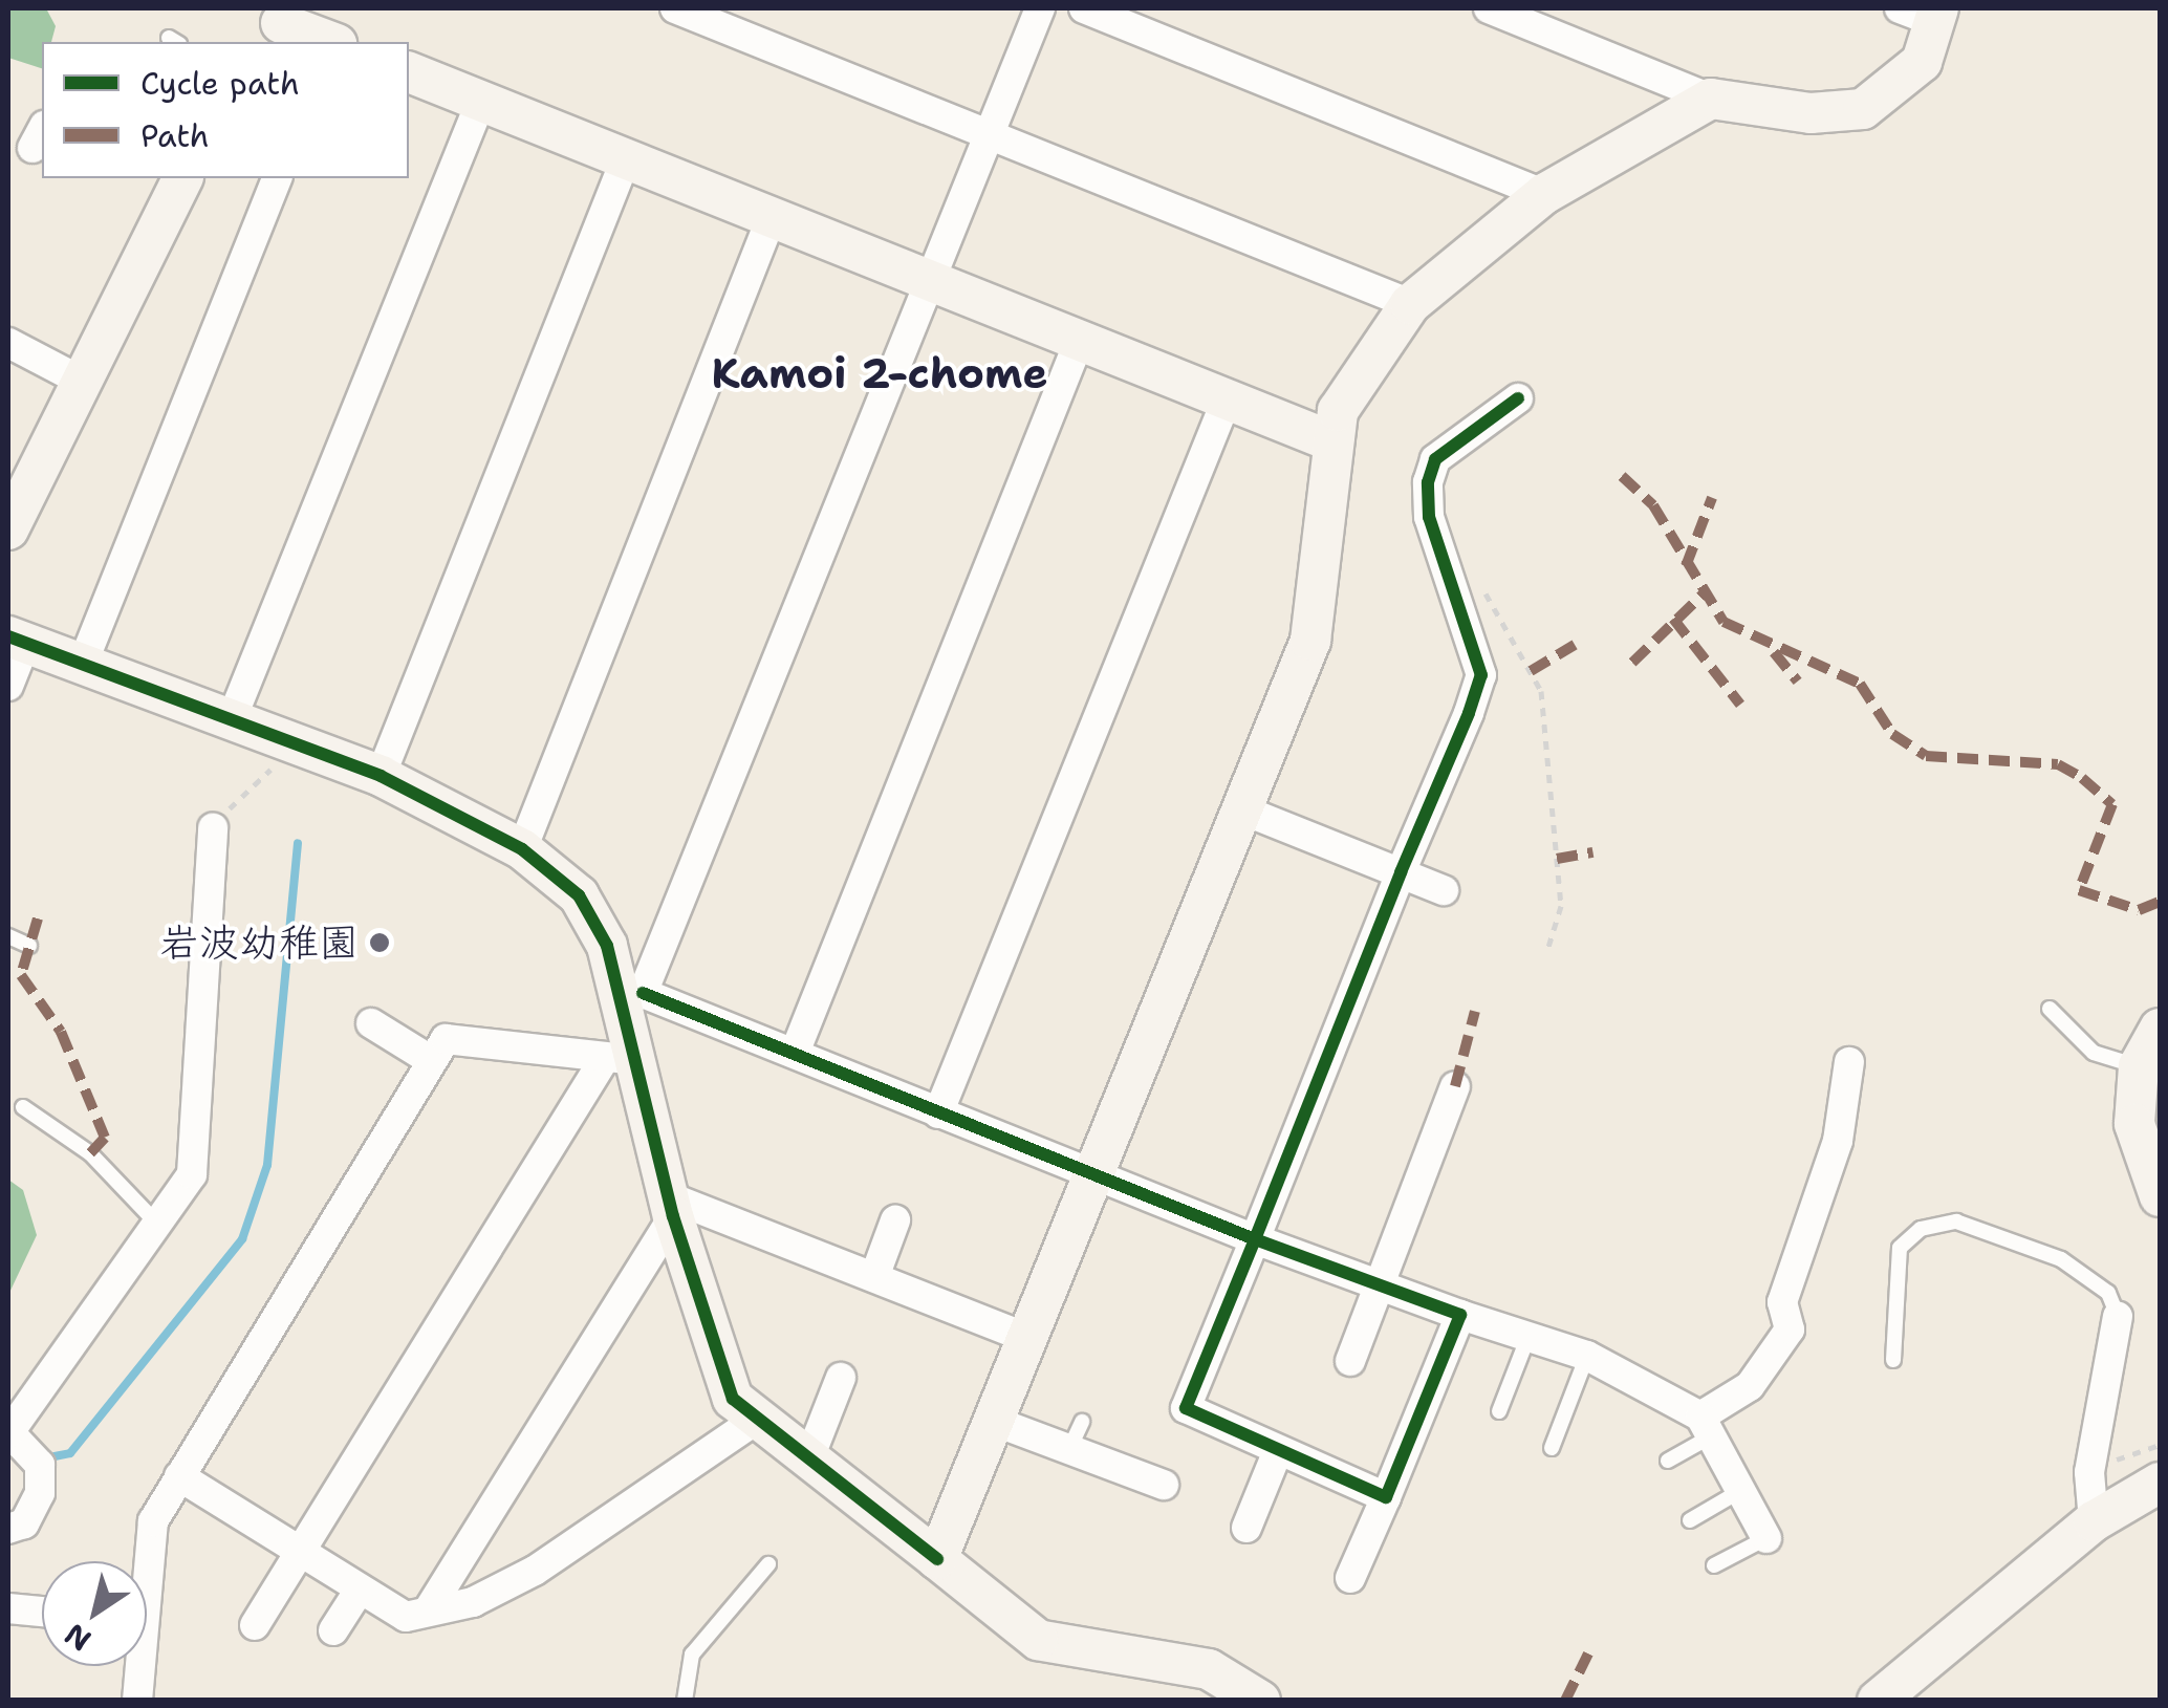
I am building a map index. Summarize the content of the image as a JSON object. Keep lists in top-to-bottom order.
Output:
{
  "districts": ["Kamoi 2-chome"],
  "places": ["岩波幼稚園"],
  "legend": ["Cycle path", "Path"],
  "north": "bottom left"
}
